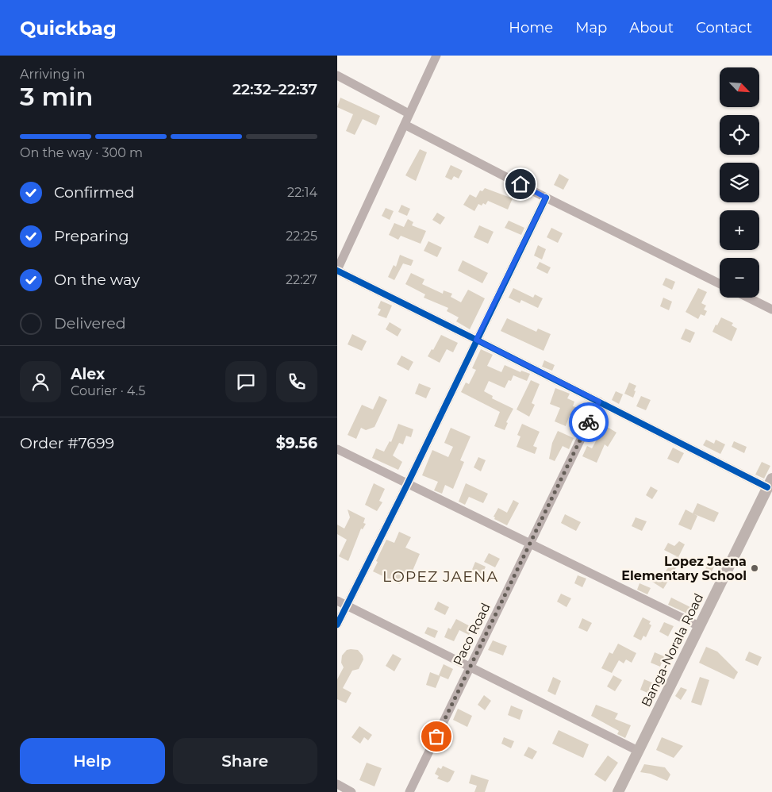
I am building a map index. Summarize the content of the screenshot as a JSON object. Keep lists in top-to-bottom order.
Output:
{
  "streets": {
    "main road": ["Banga-Norala Road"],
    "street": ["Paco Road"]
  },
  "districts": ["LOPEZ JAENA"],
  "places": ["Lopez Jaena Elementary School"],
  "north": "bottom right",
  "page": {
    "header": "Quickbag",
    "nav": [
      "Home",
      "Map",
      "About",
      "Contact"
    ],
    "heading": ["3 min", "Arriving in", "22:32–22:37"],
    "panel": [
      "Alex",
      "Courier · 4.5",
      "Order #7699",
      "$9.56"
    ],
    "map_buttons": ["+", "−"],
    "bar": "On the way · 300 m",
    "list": [
      ["Confirmed", "22:14"],
      ["Preparing", "22:25"],
      ["On the way", "22:27"],
      "Delivered"
    ],
    "buttons": ["Help", "Share"]
  }
}
